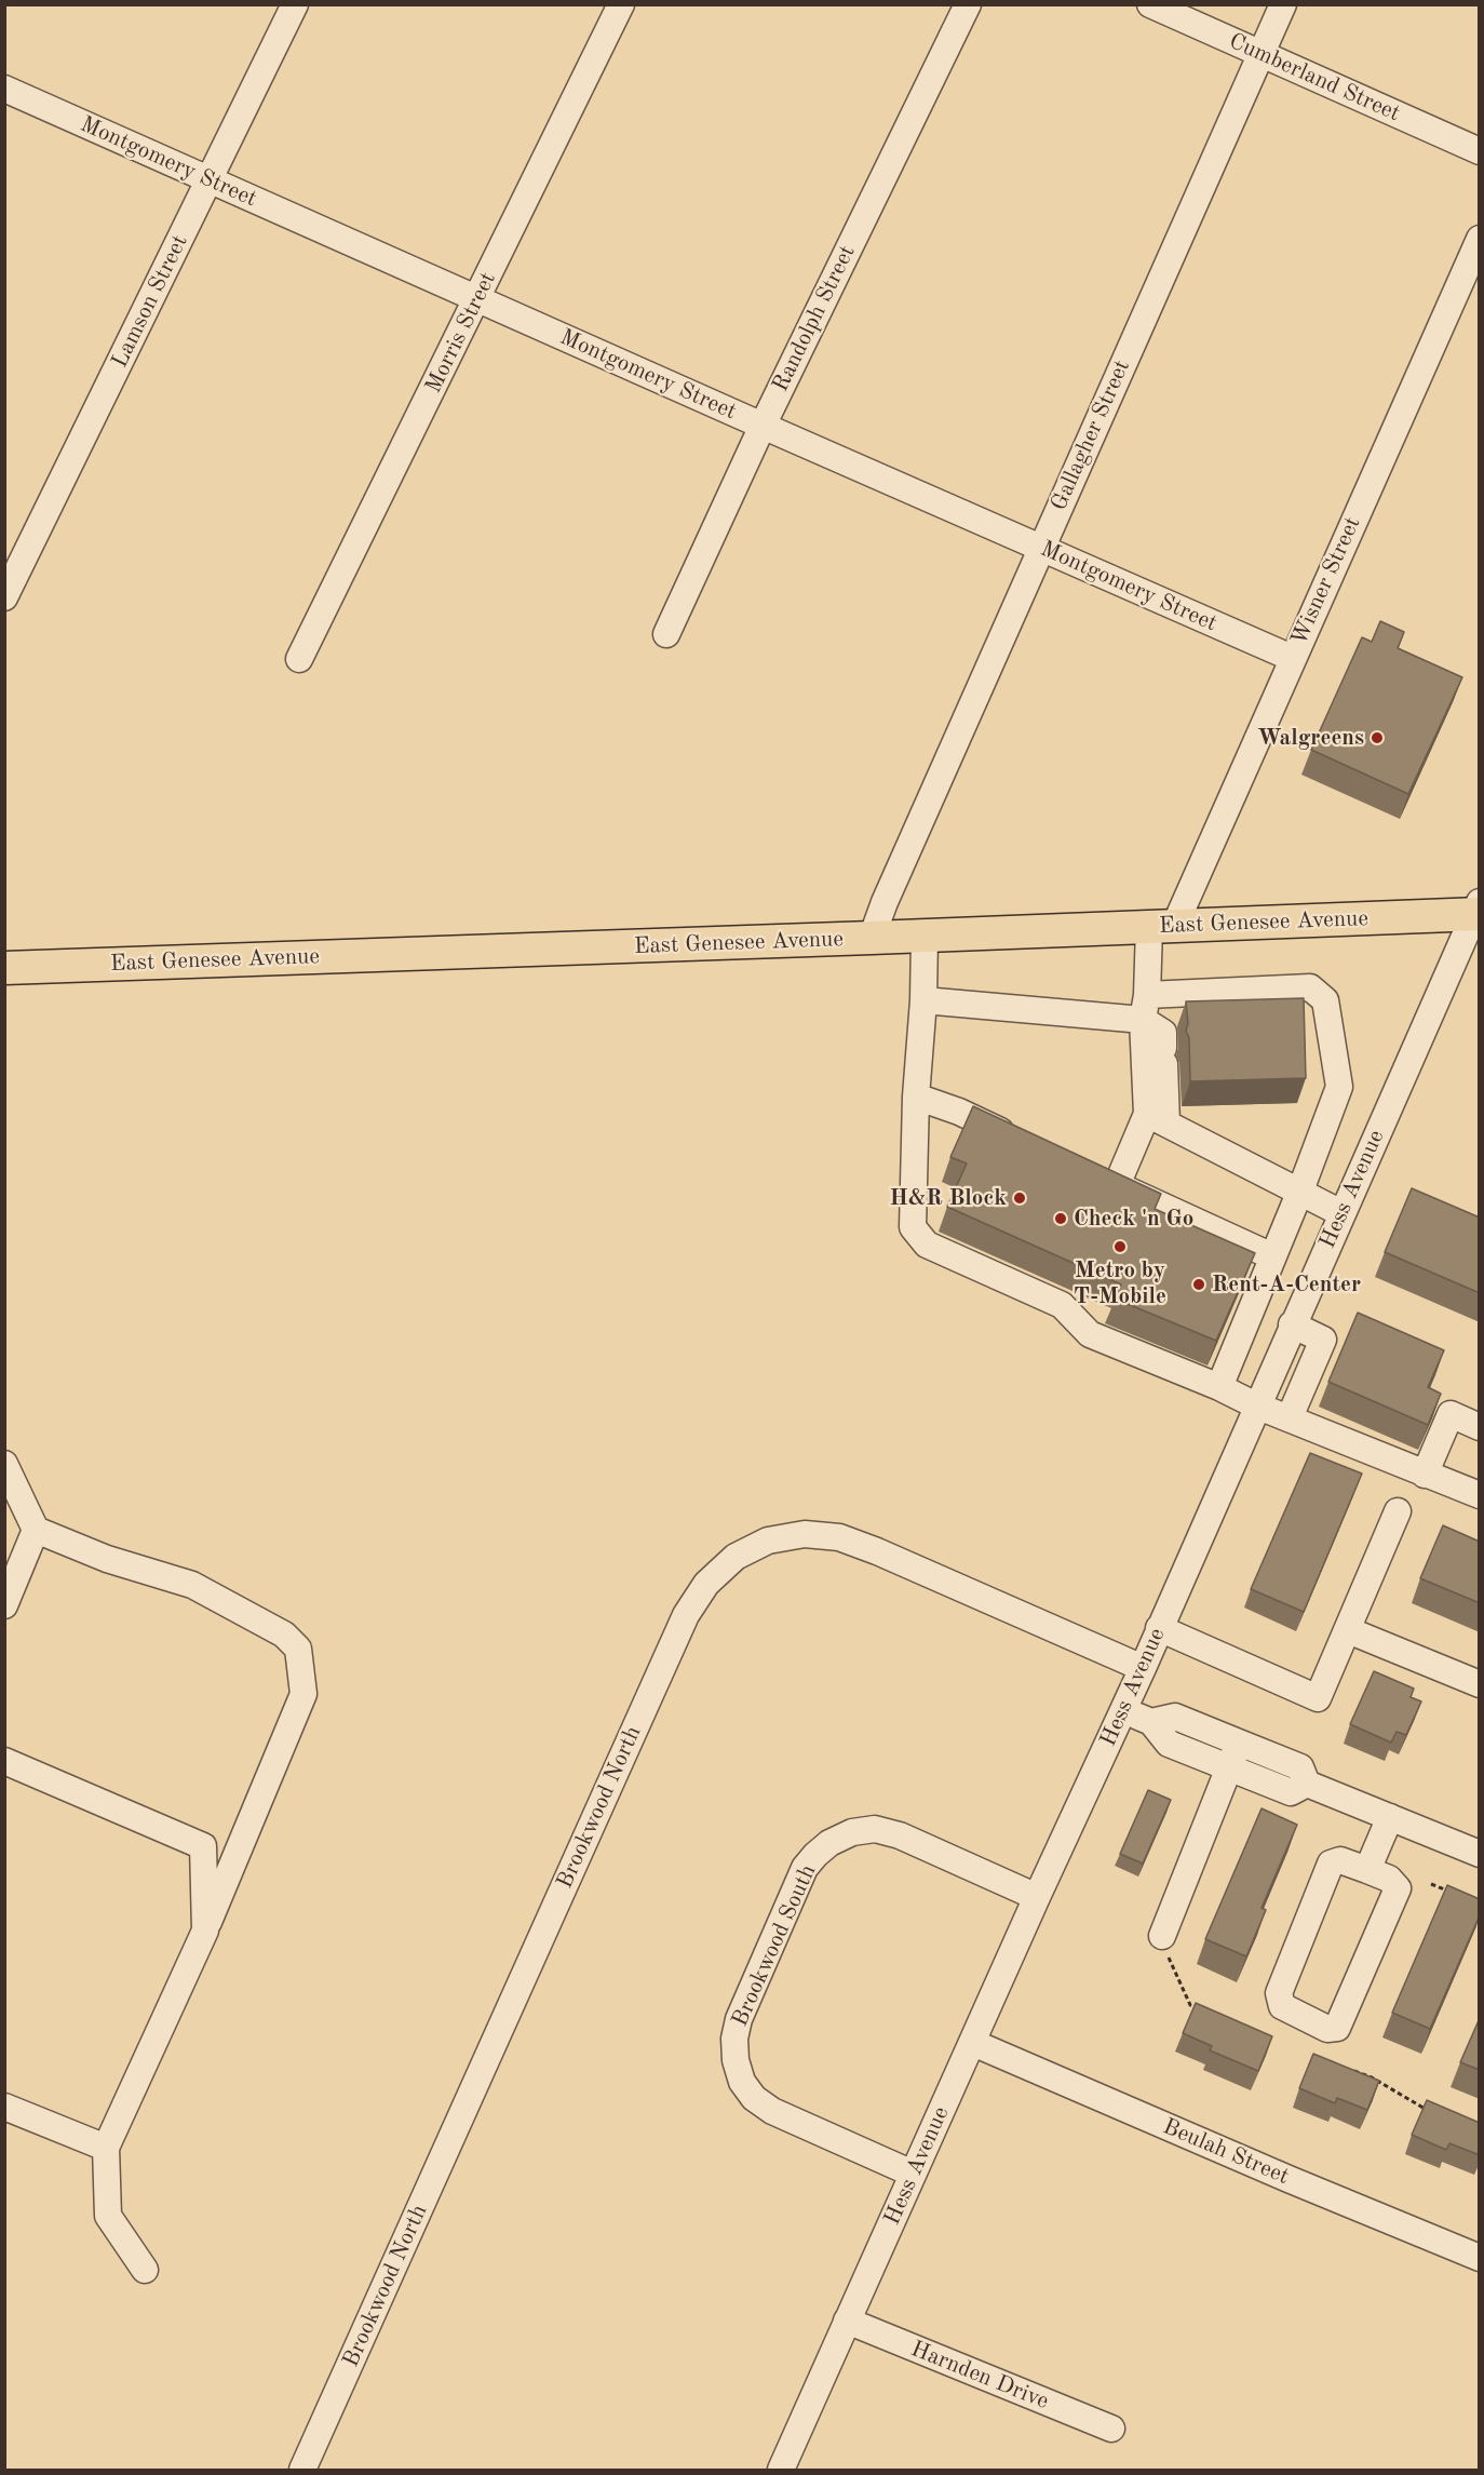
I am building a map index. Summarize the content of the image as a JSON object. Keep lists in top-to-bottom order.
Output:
{
  "streets": {
    "main road": ["East Genesee Avenue"],
    "street": [
      "Cumberland Street",
      "Montgomery Street",
      "Lamson Street",
      "Randolph Street",
      "Morris Street",
      "Gallagher Street",
      "Wisner Street",
      "Hess Avenue",
      "Brookwood North",
      "Brookwood South",
      "Beulah Street",
      "Harnden Drive"
    ]
  },
  "crossings": [
    ["Cumberland Street", "Gallagher Street"],
    ["Montgomery Street", "Lamson Street"],
    ["Montgomery Street", "Randolph Street"],
    ["Montgomery Street", "Morris Street"],
    ["Montgomery Street", "Gallagher Street"],
    ["Montgomery Street", "Wisner Street"],
    ["Gallagher Street", "East Genesee Avenue"],
    ["Wisner Street", "East Genesee Avenue"],
    ["East Genesee Avenue", "Hess Avenue"],
    ["Hess Avenue", "Brookwood North"],
    ["Hess Avenue", "Brookwood South"],
    ["Hess Avenue", "Beulah Street"],
    ["Hess Avenue", "Harnden Drive"]
  ],
  "places": [
    "Walgreens",
    "H&R Block",
    "Check 'n Go",
    "Metro by T-Mobile",
    "Rent-A-Center"
  ]
}
